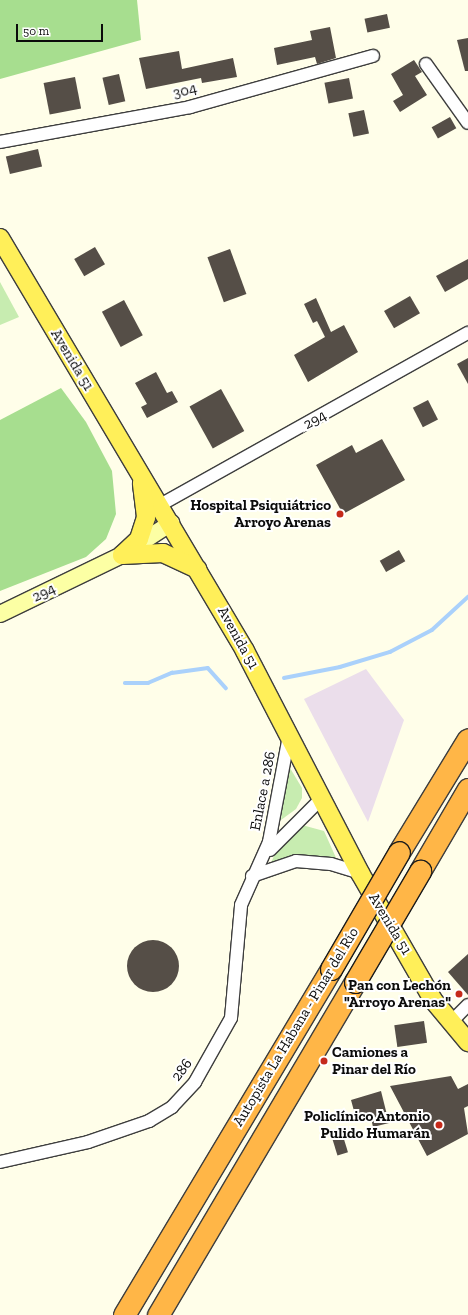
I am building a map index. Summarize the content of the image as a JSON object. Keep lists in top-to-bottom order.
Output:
{
  "streets": {
    "highway": ["Autopista La Habana - Pinar del Río"],
    "main road": ["Avenida 51", "294"],
    "street": ["304", "Enlace a 286", "286"]
  },
  "crossings": [
    ["Avenida 51", "294"],
    ["Avenida 51", "Enlace a 286"],
    ["Enlace a 286", "286"]
  ],
  "places": [
    "Hospital Psiquiátrico Arroyo Arenas",
    "Pan con Lechón \"Arroyo Arenas\"",
    "Camiones a Pinar del Río",
    "Policlínico Antonio Pulido Humarán"
  ],
  "scale_bar": "50 m"
}
